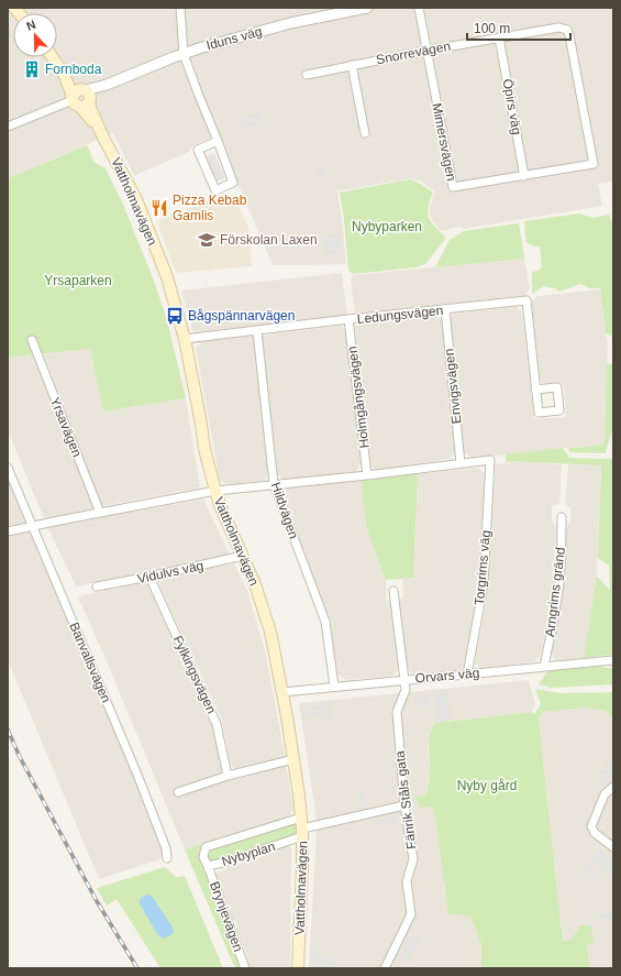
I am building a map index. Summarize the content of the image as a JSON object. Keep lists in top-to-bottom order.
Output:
{
  "streets": {
    "main road": ["Vattholmavägen"],
    "street": [
      "Iduns väg",
      "Snorrevägen",
      "Öpirs väg",
      "Mimersvägen",
      "Ledungsvägen",
      "Envigsvägen",
      "Holmgångsvägen",
      "Yrsavägen",
      "Hildvägen",
      "Torgrims väg",
      "Vidulvs väg",
      "Arngrims gränd",
      "Banvallsvägen",
      "Fylkingsvägen",
      "Orvars väg",
      "Fänrik Ståls gata",
      "Nybyplan",
      "Brynjevägen"
    ]
  },
  "crossings": [
    ["Iduns väg", "Vattholmavägen"],
    ["Snorrevägen", "Öpirs väg"],
    ["Snorrevägen", "Mimersvägen"],
    ["Öpirs väg", "Mimersvägen"],
    ["Vattholmavägen", "Ledungsvägen"],
    ["Vattholmavägen", "Vidulvs väg"],
    ["Vattholmavägen", "Orvars väg"],
    ["Vattholmavägen", "Nybyplan"],
    ["Ledungsvägen", "Envigsvägen"],
    ["Ledungsvägen", "Holmgångsvägen"],
    ["Ledungsvägen", "Hildvägen"],
    ["Envigsvägen", "Torgrims väg"],
    ["Hildvägen", "Orvars väg"],
    ["Torgrims väg", "Orvars väg"],
    ["Vidulvs väg", "Fylkingsvägen"],
    ["Arngrims gränd", "Orvars väg"],
    ["Orvars väg", "Fänrik Ståls gata"],
    ["Nybyplan", "Brynjevägen"]
  ],
  "parks": ["Nybyparken", "Yrsaparken", "Nyby gård"],
  "places": {
    "building": ["Fornboda"],
    "restaurant": ["Pizza Kebab Gamlis"],
    "school or university": ["Förskolan Laxen"],
    "bus stop": ["Bågspännarvägen"]
  },
  "scale_bar": "100 m",
  "north": "top"
}
